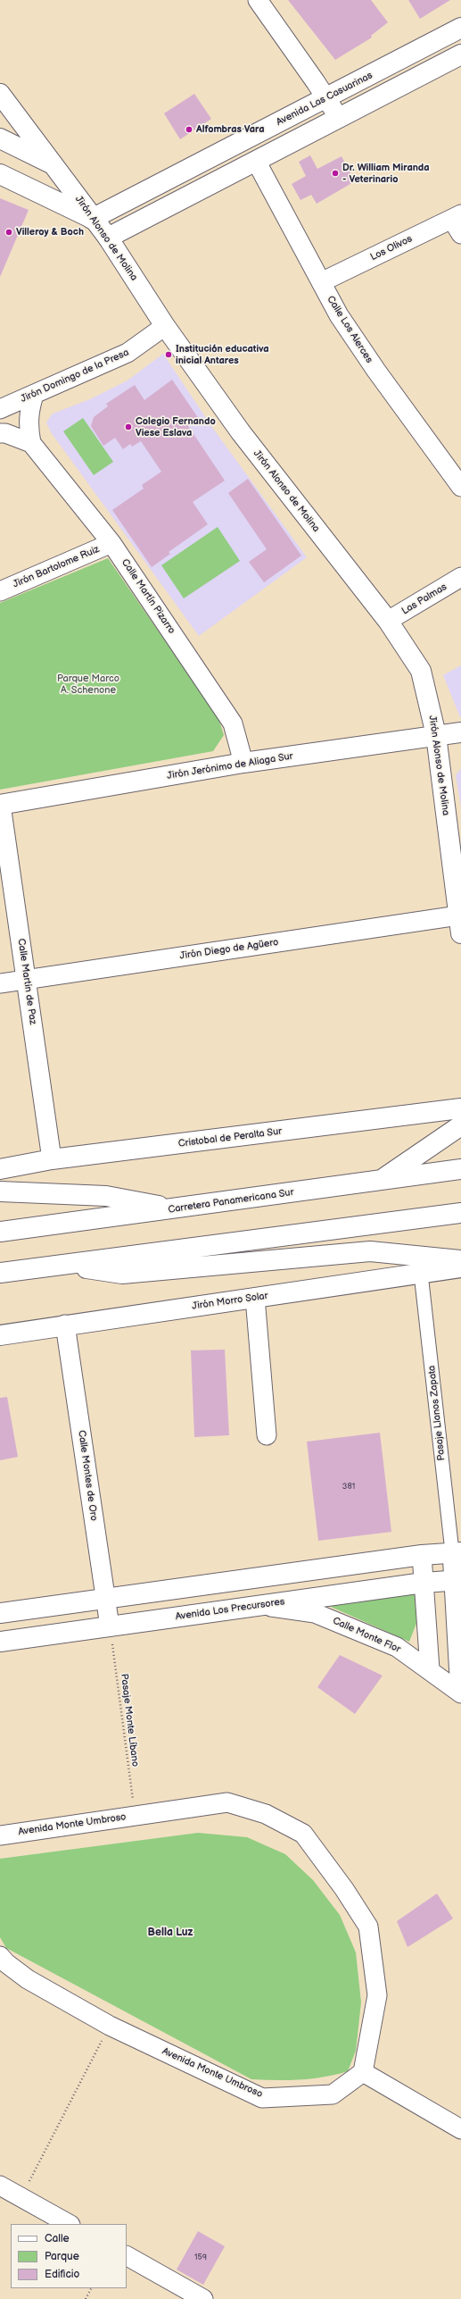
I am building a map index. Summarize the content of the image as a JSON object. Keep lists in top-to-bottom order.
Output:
{
  "streets": {
    "main road": [
      "Avenida Las Casuarinas",
      "Jirón Alonso de Molina",
      "Jirón Jerónimo de Aliaga Sur",
      "Cristobal de Peralta Sur",
      "Carretera Panamericana Sur",
      "Jirón Morro Solar",
      "Avenida Los Precursores"
    ],
    "street": [
      "Los Olivos",
      "Calle Los Alerces",
      "Jirón Domingo de la Presa",
      "Jirón Bartolome Ruiz",
      "Calle Martín Pizarro",
      "Las Palmas",
      "Jirón Diego de Agüero",
      "Calle Martin de Paz",
      "Pasaje Llanos Zapata",
      "Calle Montes de Oro",
      "Calle Monte Flor",
      "Avenida Monte Umbroso"
    ],
    "path": ["Pasaje Monte Líbano"]
  },
  "crossings": [
    ["Avenida Las Casuarinas", "Jirón Alonso de Molina"],
    ["Jirón Alonso de Molina", "Jirón Domingo de la Presa"],
    ["Jirón Alonso de Molina", "Las Palmas"],
    ["Jirón Alonso de Molina", "Jirón Jerónimo de Aliaga Sur"],
    ["Jirón Alonso de Molina", "Jirón Diego de Agüero"],
    ["Los Olivos", "Calle Los Alerces"],
    ["Jirón Bartolome Ruiz", "Calle Martín Pizarro"],
    ["Calle Martín Pizarro", "Jirón Jerónimo de Aliaga Sur"],
    ["Jirón Jerónimo de Aliaga Sur", "Calle Martin de Paz"],
    ["Jirón Diego de Agüero", "Calle Martin de Paz"],
    ["Calle Martin de Paz", "Cristobal de Peralta Sur"],
    ["Jirón Morro Solar", "Pasaje Llanos Zapata"],
    ["Jirón Morro Solar", "Calle Montes de Oro"],
    ["Calle Montes de Oro", "Avenida Los Precursores"],
    ["Calle Montes de Oro", "Pasaje Monte Líbano"],
    ["Avenida Los Precursores", "Calle Monte Flor"],
    ["Avenida Los Precursores", "Pasaje Monte Líbano"],
    ["Pasaje Monte Líbano", "Avenida Monte Umbroso"]
  ],
  "districts": ["Bella Luz"],
  "parks": ["Parque Marco A. Schenone"],
  "places": [
    "Alfombras Vara",
    "Dr. William Miranda - Veterinario",
    "Villeroy & Boch",
    "Institución educativa inicial Antares",
    "Colegio Fernando Viese Eslava"
  ],
  "house_numbers": ["381", "159"],
  "legend": ["Calle", "Parque", "Edificio"]
}
